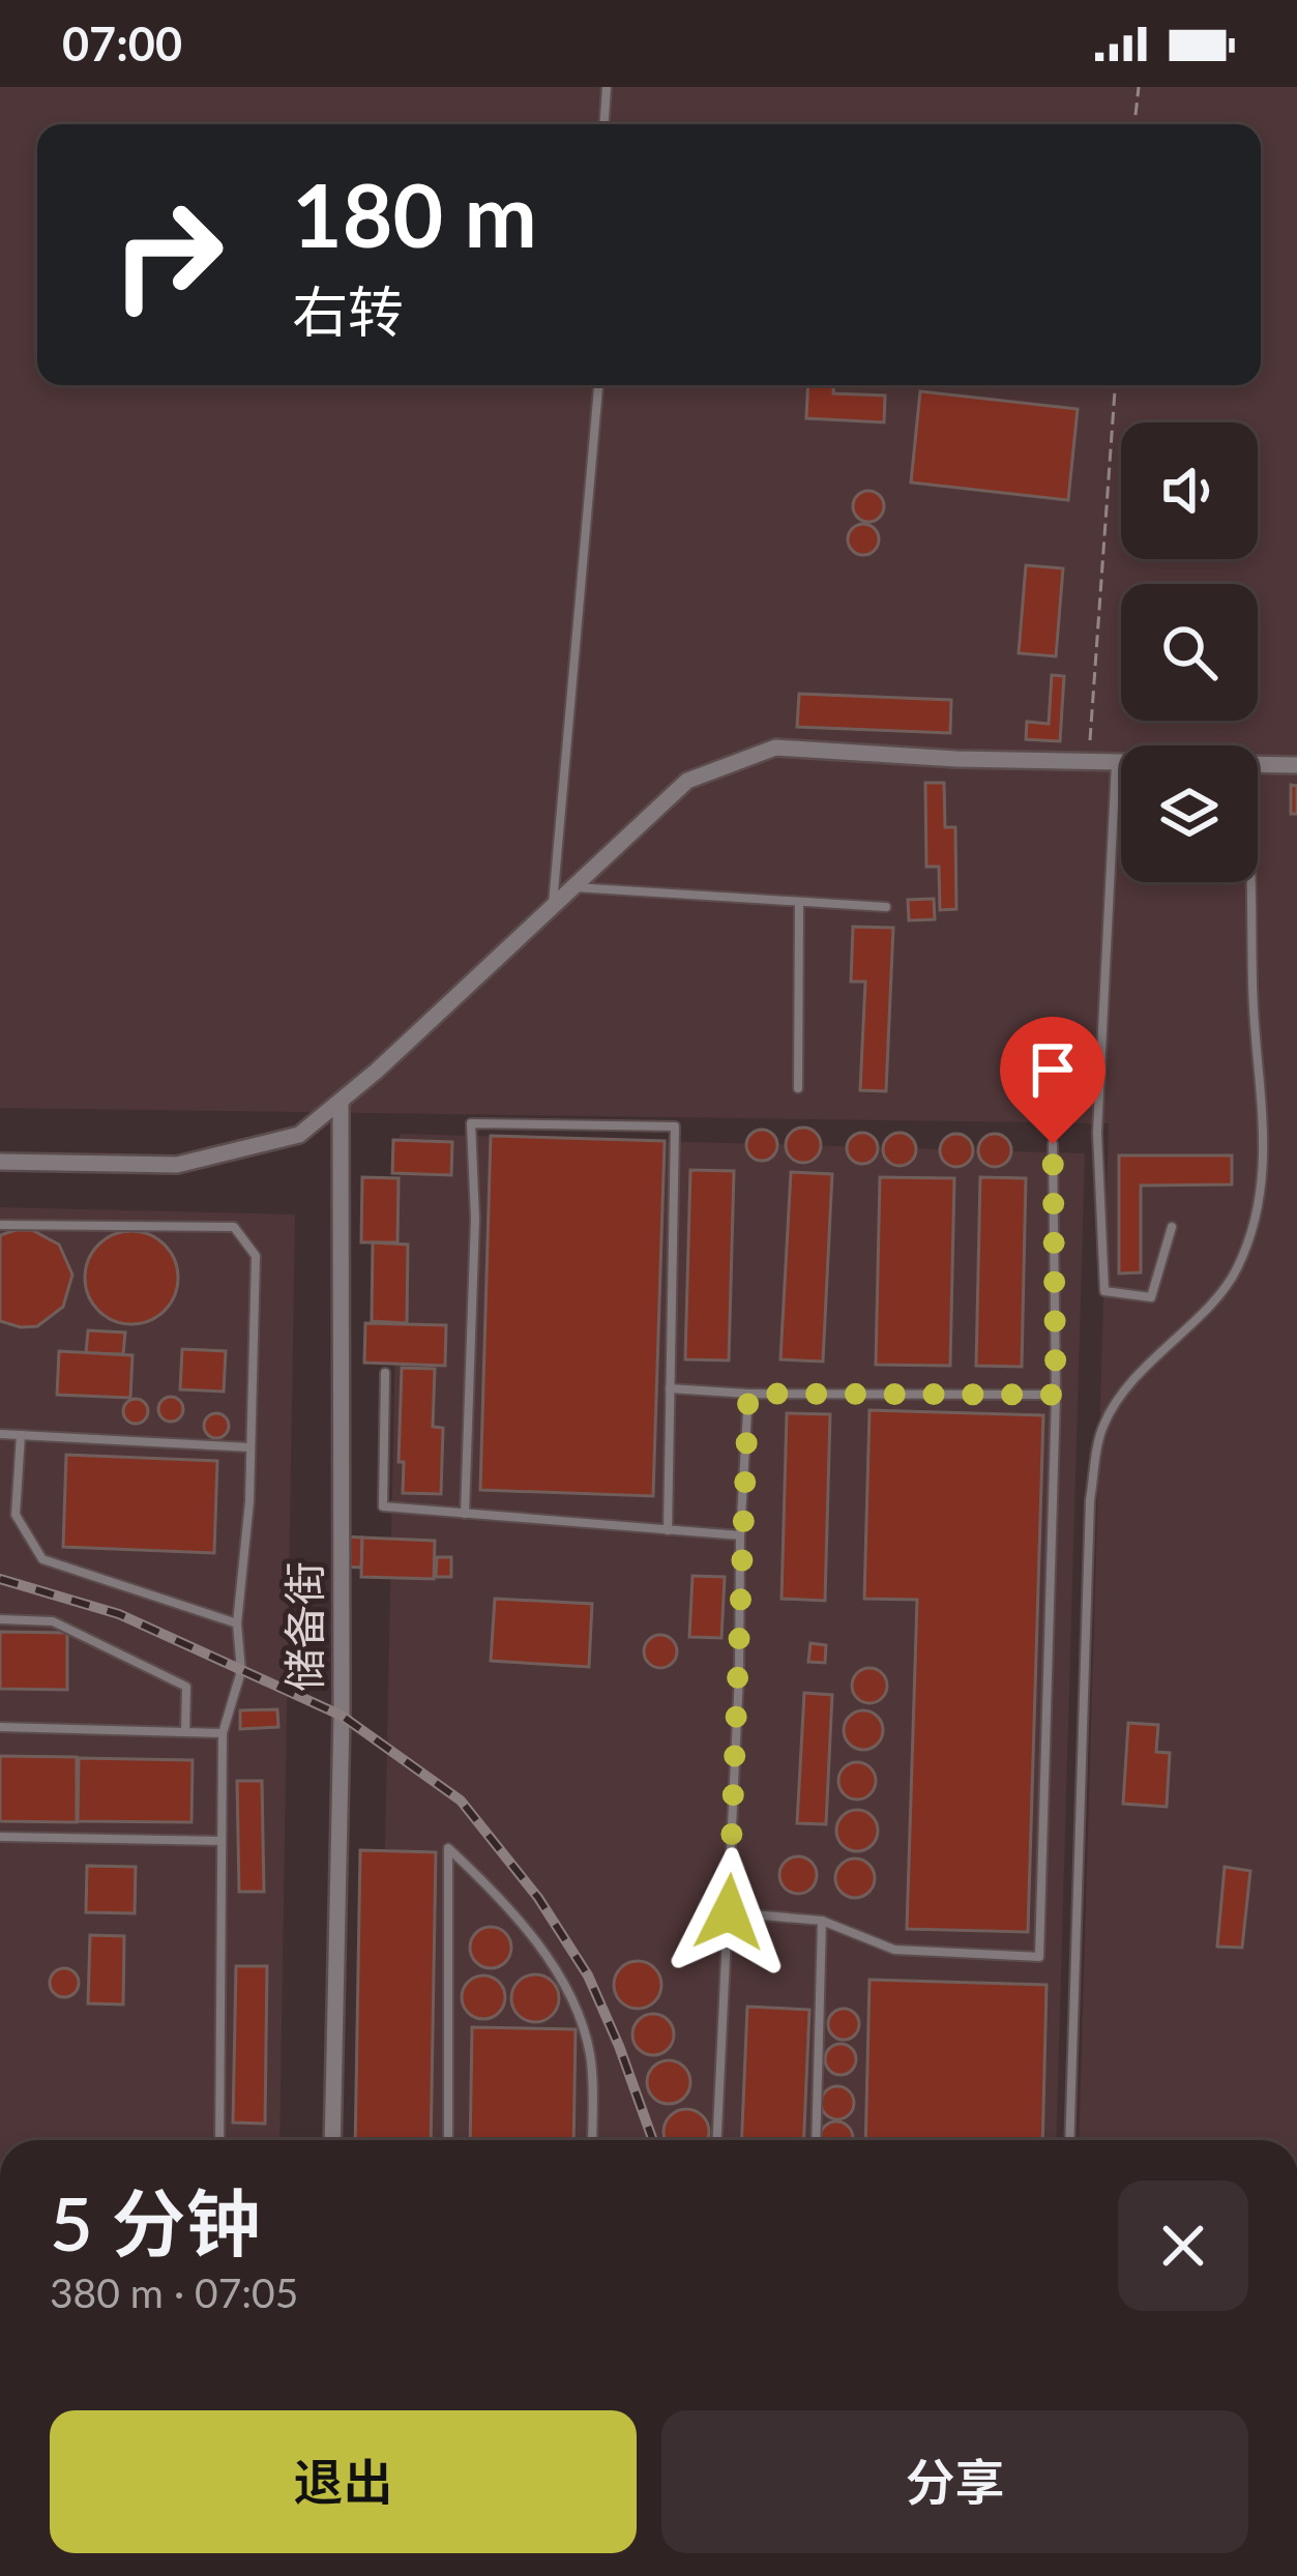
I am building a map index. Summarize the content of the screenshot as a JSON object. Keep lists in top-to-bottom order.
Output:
{
  "streets": {
    "street": ["储备街"]
  },
  "page": {
    "status": "07:00",
    "turn": ["180 m", "右转"],
    "heading": ["5 分钟", "380 m · 07:05"],
    "buttons": ["退出", "分享"]
  }
}
